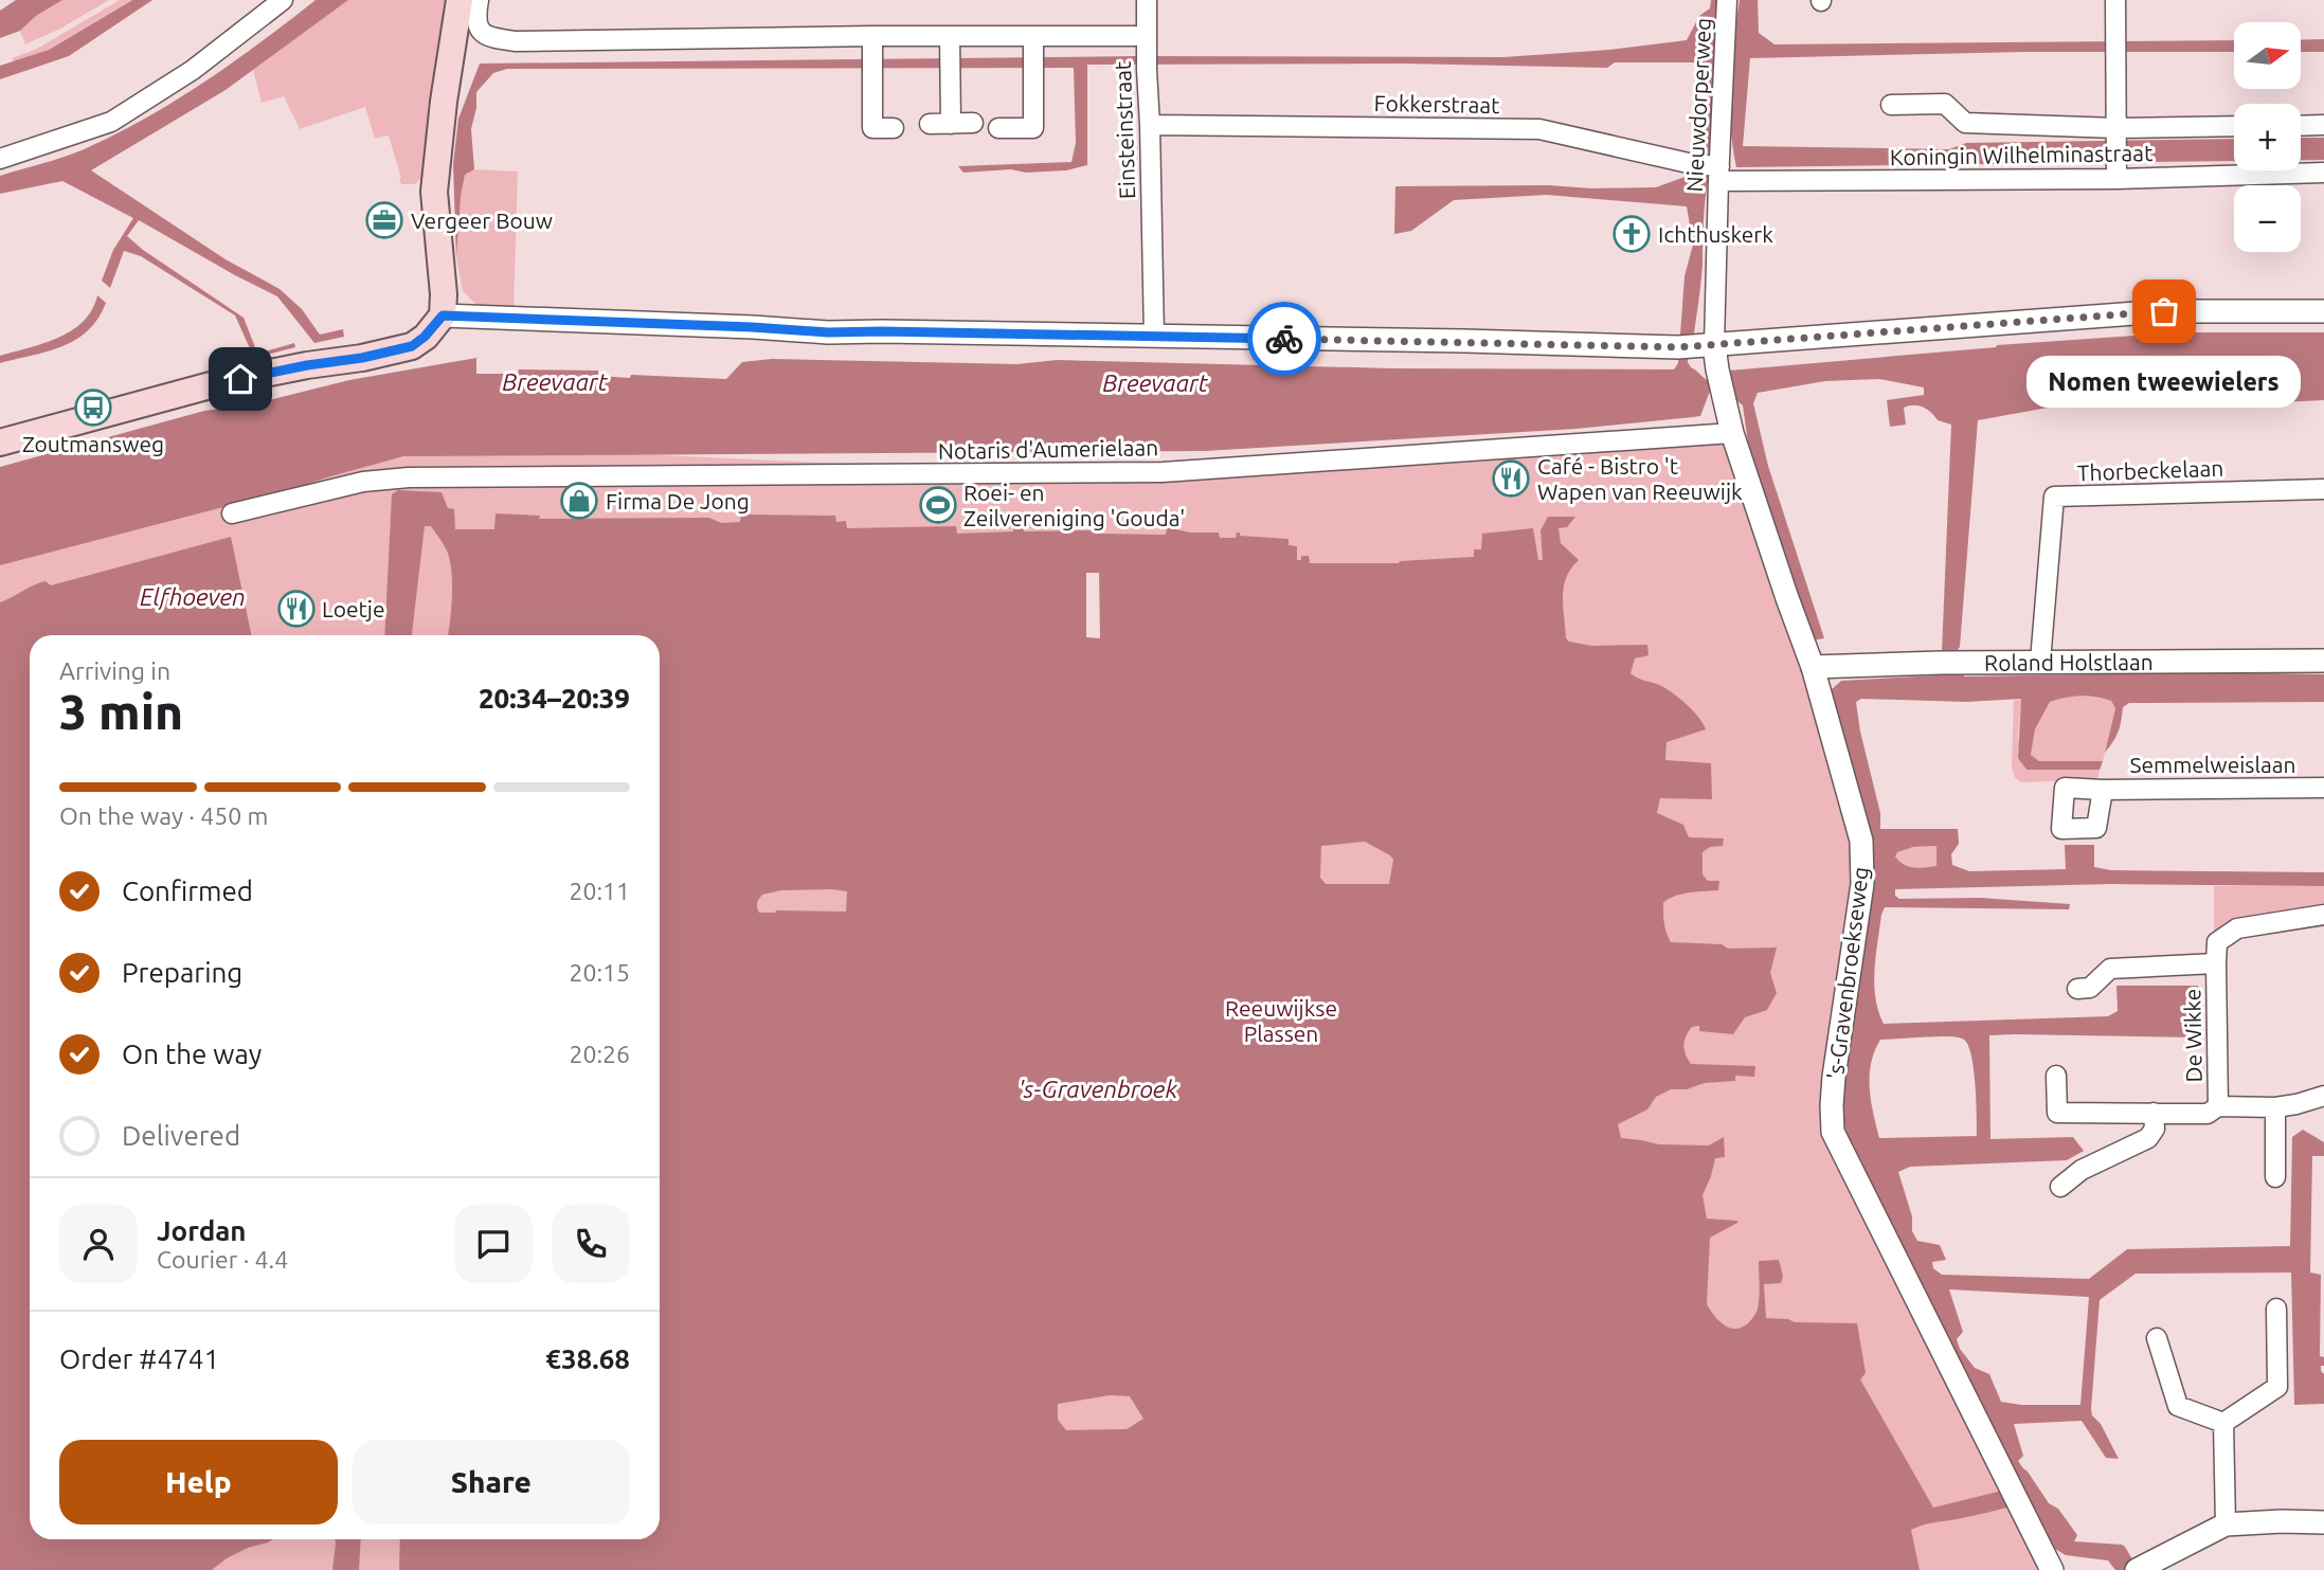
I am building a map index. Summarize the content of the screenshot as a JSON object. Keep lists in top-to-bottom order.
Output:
{
  "streets": {
    "street": [
      "Fokkerstraat",
      "Nieuwdorperweg",
      "Einsteinstraat",
      "Koningin Wilhelminastraat",
      "Notaris d'Aumerielaan",
      "Thorbeckelaan",
      "Roland Holstlaan",
      "Semmelweislaan",
      "'s-Gravenbroekseweg",
      "De Wikke"
    ]
  },
  "crossings": [
    ["Fokkerstraat", "Nieuwdorperweg"],
    ["Fokkerstraat", "Einsteinstraat"],
    ["Fokkerstraat", "Koningin Wilhelminastraat"],
    ["Nieuwdorperweg", "Koningin Wilhelminastraat"],
    ["Nieuwdorperweg", "'s-Gravenbroekseweg"],
    ["Notaris d'Aumerielaan", "'s-Gravenbroekseweg"],
    ["Thorbeckelaan", "Roland Holstlaan"],
    ["Roland Holstlaan", "'s-Gravenbroekseweg"]
  ],
  "water": ["Breevaart", "Elfhoeven", "'s-Gravenbroek"],
  "parks": ["Reeuwijkse Plassen"],
  "places": {
    "office": ["Vergeer Bouw"],
    "church": ["Ichthuskerk"],
    "other": ["Nomen tweewielers"],
    "bus stop": ["Zoutmansweg"],
    "restaurant": ["Café - Bistro 't Wapen van Reeuwijk", "Loetje"],
    "shop": ["Firma De Jong"],
    "sports": ["Roei- en Zeilvereniging 'Gouda'"]
  },
  "north": "right",
  "page": {
    "map_buttons": ["+", "−"],
    "bubble": "Nomen tweewielers",
    "heading": ["3 min", "Arriving in", "20:34–20:39"],
    "panel": [
      "Jordan",
      "Courier · 4.4",
      "Order #4741",
      "€38.68"
    ],
    "bar": "On the way · 450 m",
    "list": [
      ["Confirmed", "20:11"],
      ["Preparing", "20:15"],
      ["On the way", "20:26"],
      "Delivered"
    ],
    "buttons": ["Help", "Share"]
  }
}
